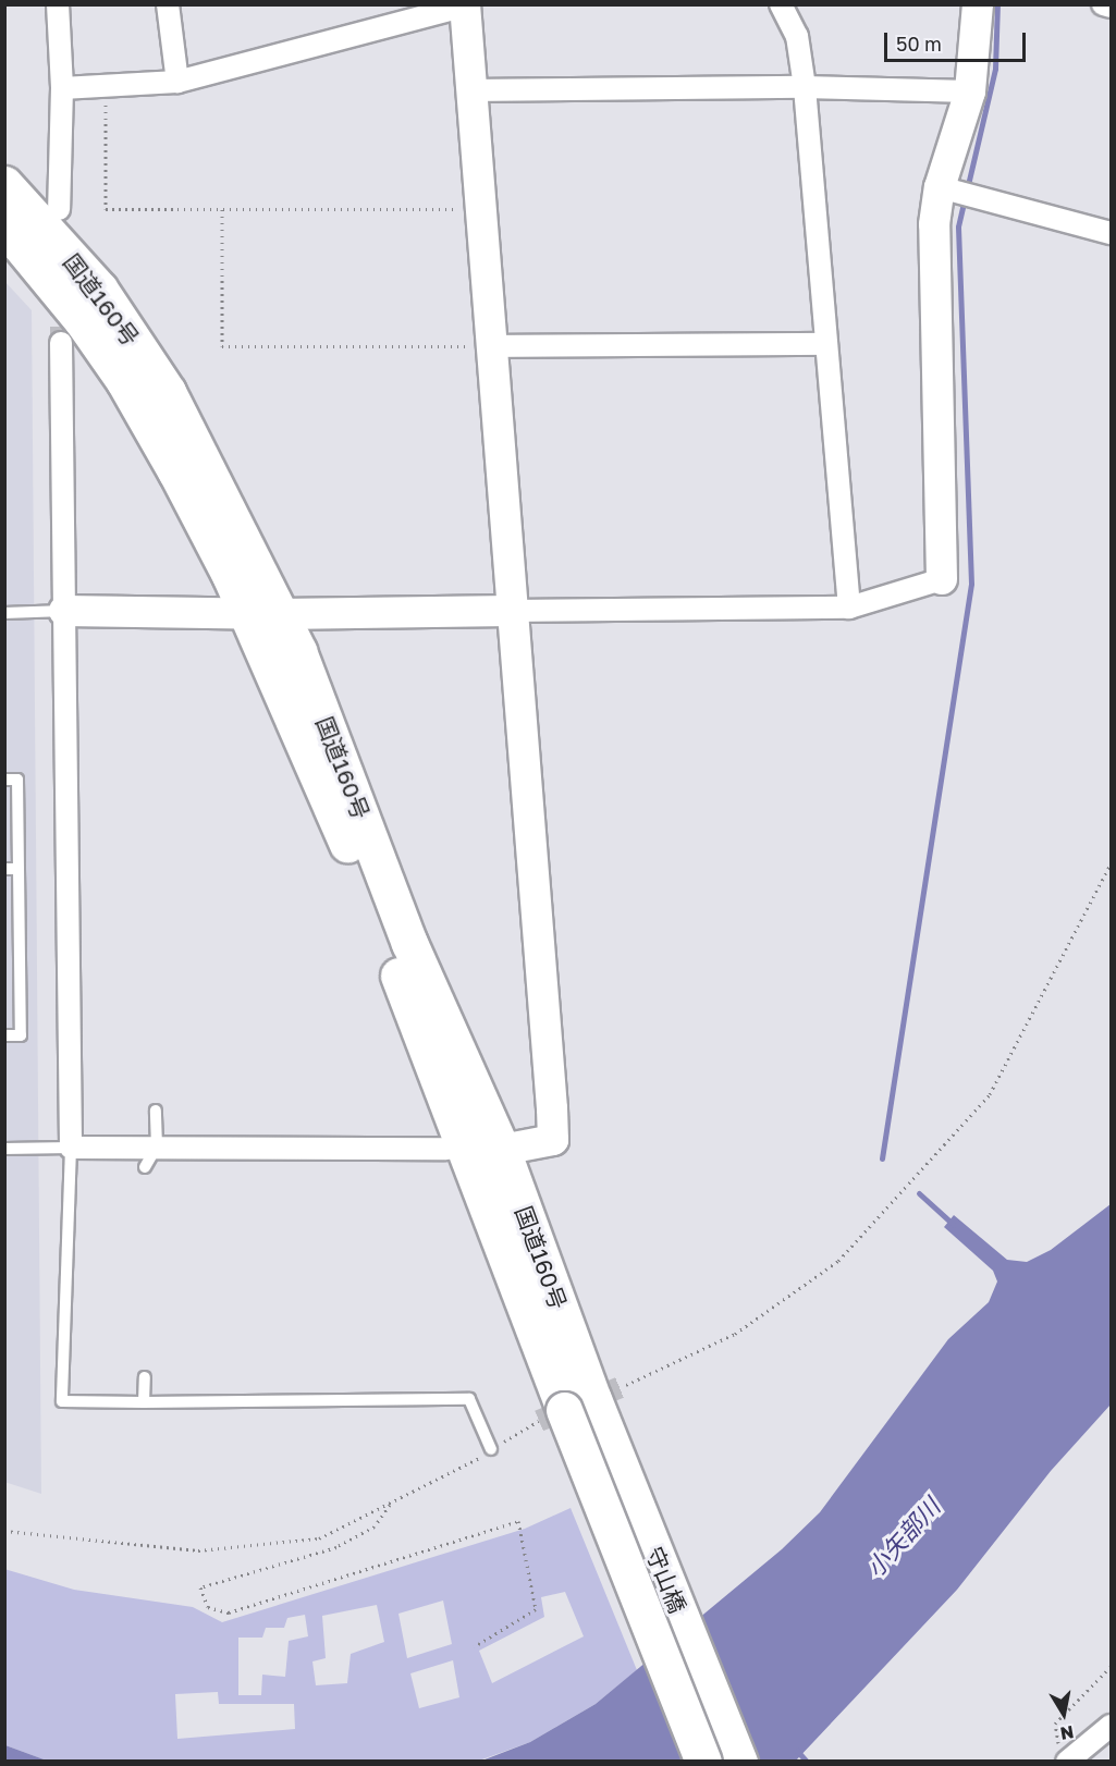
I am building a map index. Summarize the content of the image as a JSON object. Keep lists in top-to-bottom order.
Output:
{
  "streets": {
    "highway": ["国道160号", "守山橋"]
  },
  "crossings": [
    ["国道160号", "守山橋"]
  ],
  "water": ["小矢部川"],
  "scale_bar": "50 m",
  "north": "bottom"
}
